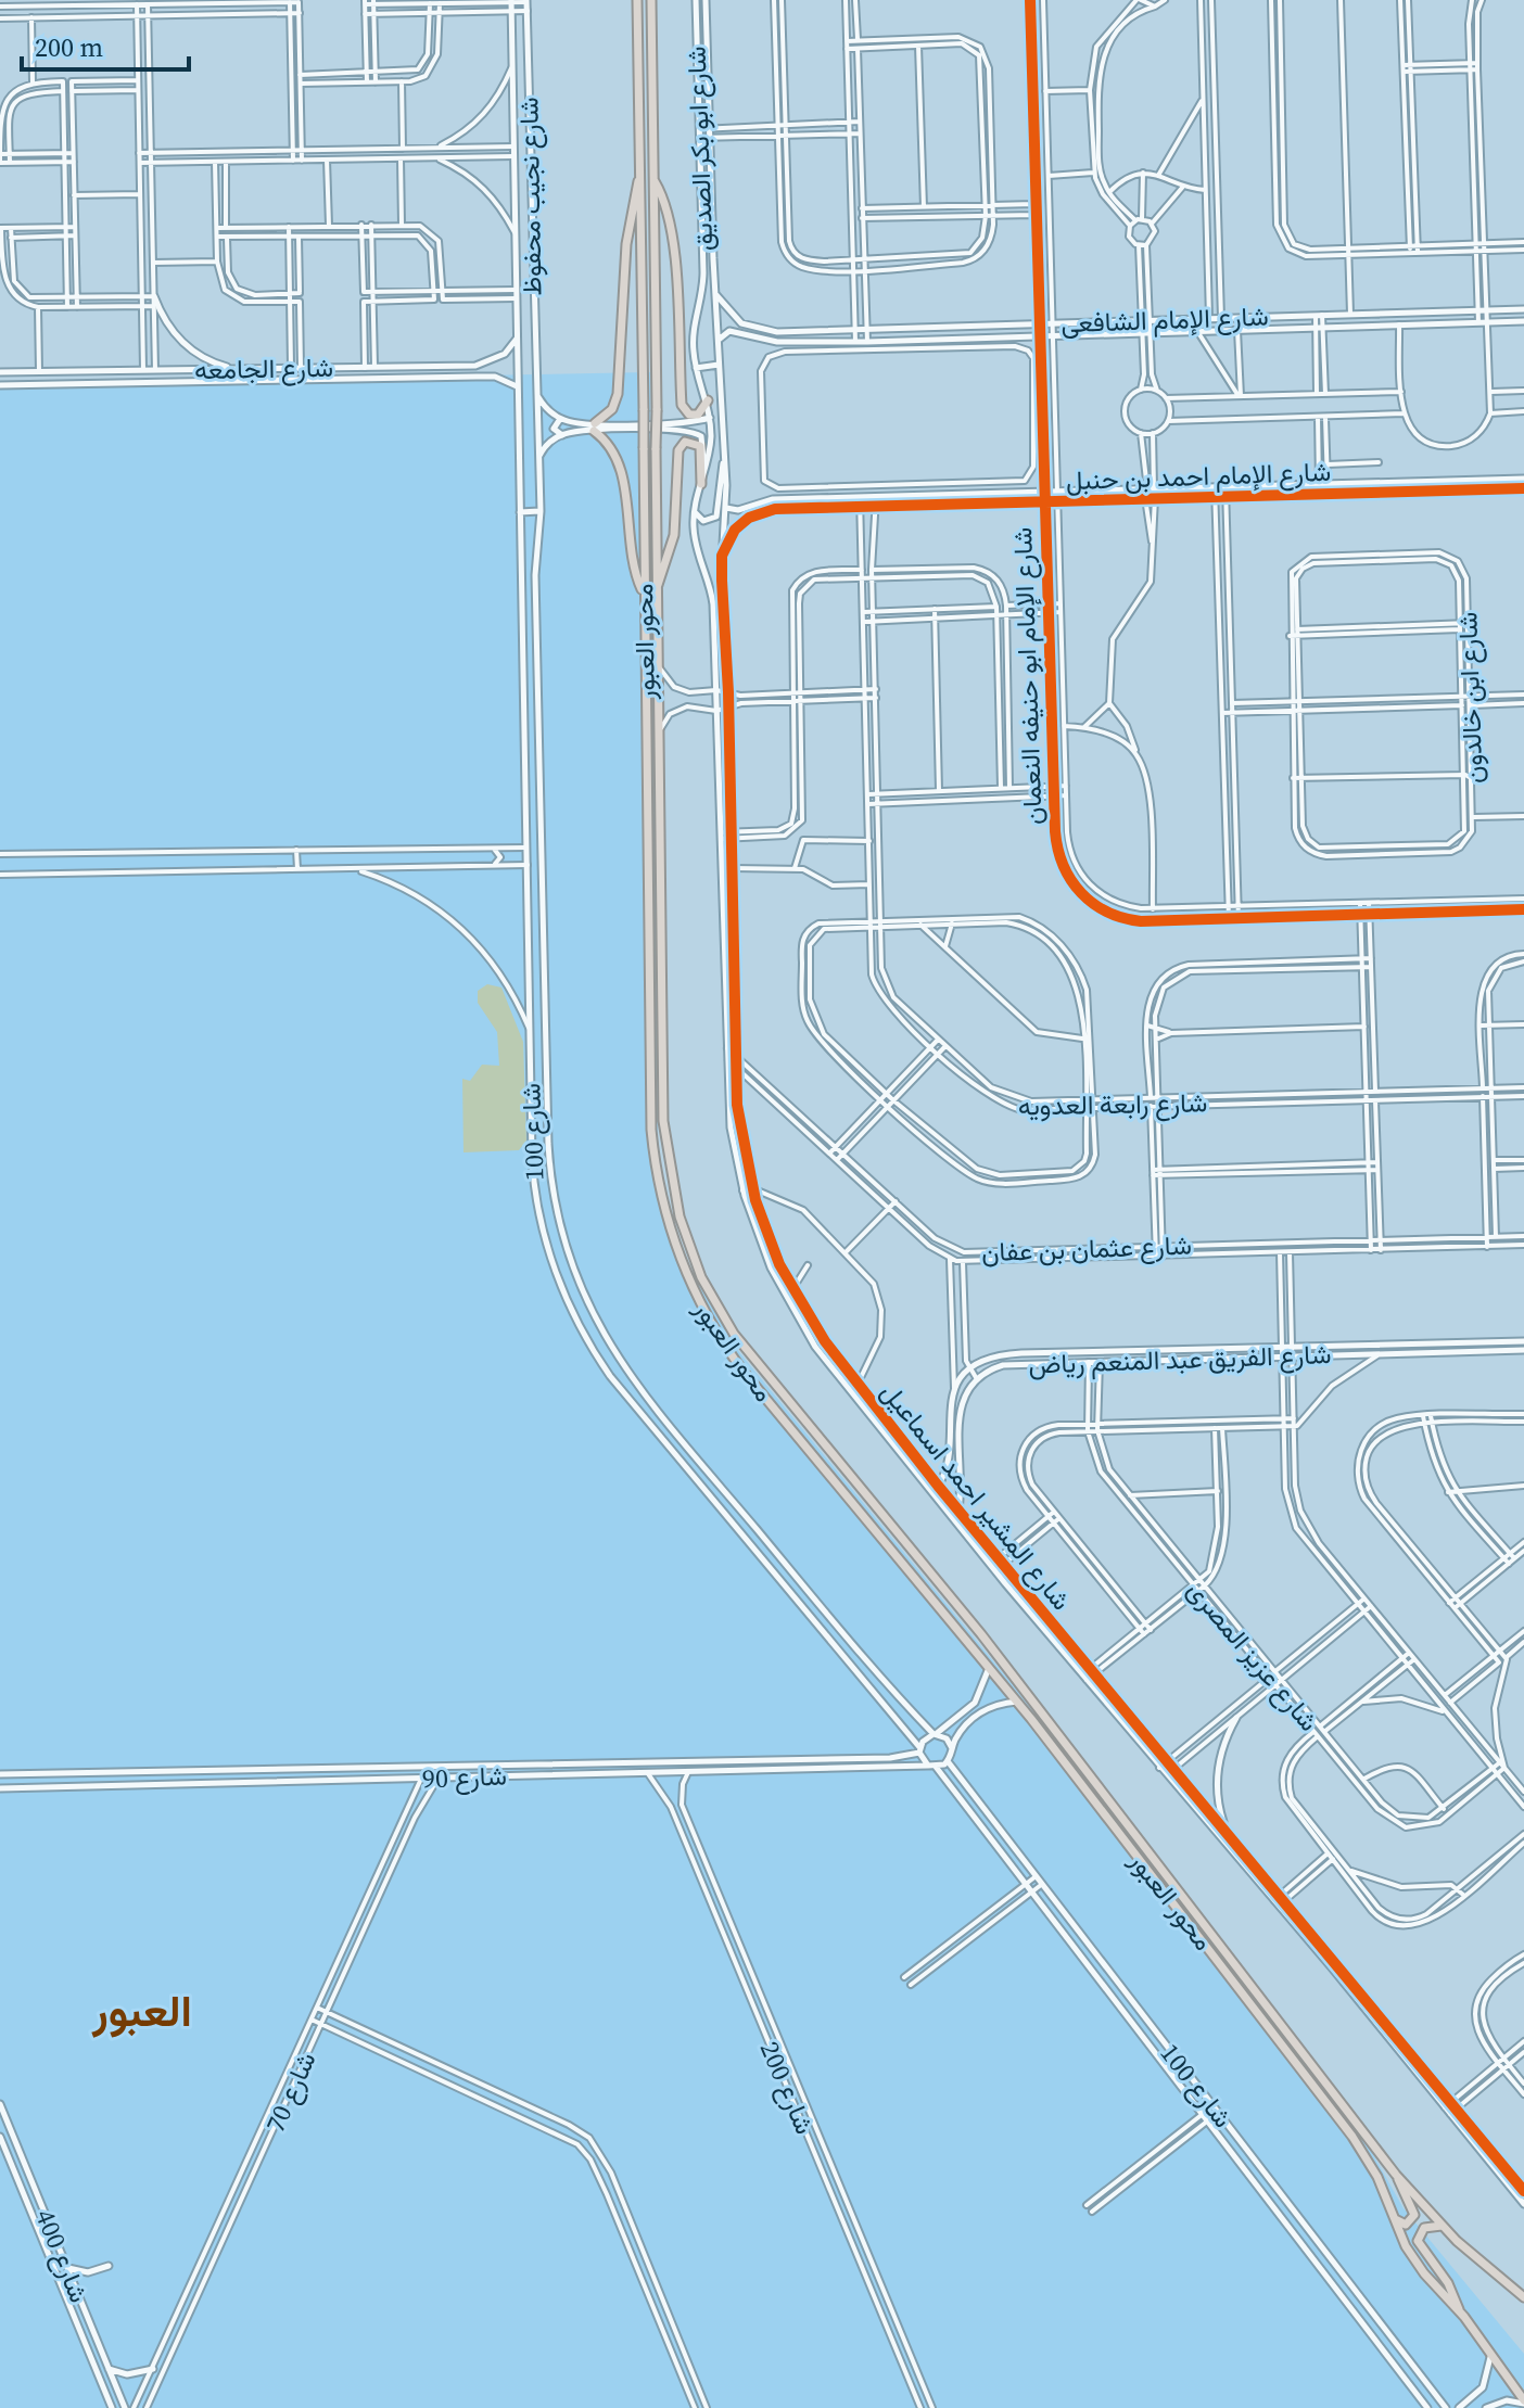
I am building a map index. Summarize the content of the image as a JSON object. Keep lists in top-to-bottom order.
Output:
{
  "streets": {
    "highway": ["محور العبور"],
    "street": [
      "شارع ابو بكر الصديق",
      "شارع نجيب محفوظ",
      "شارع الإمام الشافعى",
      "شارع الجامعه",
      "شارع الإمام احمد بن حنبل",
      "شارع الإمام ابو حنيفه النعمان",
      "شارع ابن خالدون",
      "شارع رابعة العدويه",
      "شارع 100",
      "شارع عثمان بن عفان",
      "شارع الفريق عبد المنعم رياض",
      "شارع المشير احمد اسماعيل",
      "شارع عزيز المصرى",
      "شارع 90",
      "شارع 200",
      "شارع 70",
      "شارع 400"
    ]
  },
  "crossings": [
    ["شارع ابو بكر الصديق", "شارع الإمام الشافعى"],
    ["شارع نجيب محفوظ", "شارع الجامعه"],
    ["شارع نجيب محفوظ", "شارع 100"],
    ["شارع الإمام الشافعى", "شارع الإمام ابو حنيفه النعمان"],
    ["شارع الجامعه", "شارع 100"],
    ["شارع الإمام احمد بن حنبل", "شارع الإمام ابو حنيفه النعمان"],
    ["شارع الإمام احمد بن حنبل", "شارع رابعة العدويه"],
    ["شارع 100", "شارع 90"],
    ["شارع عثمان بن عفان", "شارع المشير احمد اسماعيل"],
    ["شارع الفريق عبد المنعم رياض", "شارع المشير احمد اسماعيل"],
    ["شارع الفريق عبد المنعم رياض", "شارع عزيز المصرى"],
    ["شارع 90", "شارع 200"],
    ["شارع 90", "شارع 70"]
  ],
  "districts": ["العبور"],
  "scale_bar": "200 m"
}
